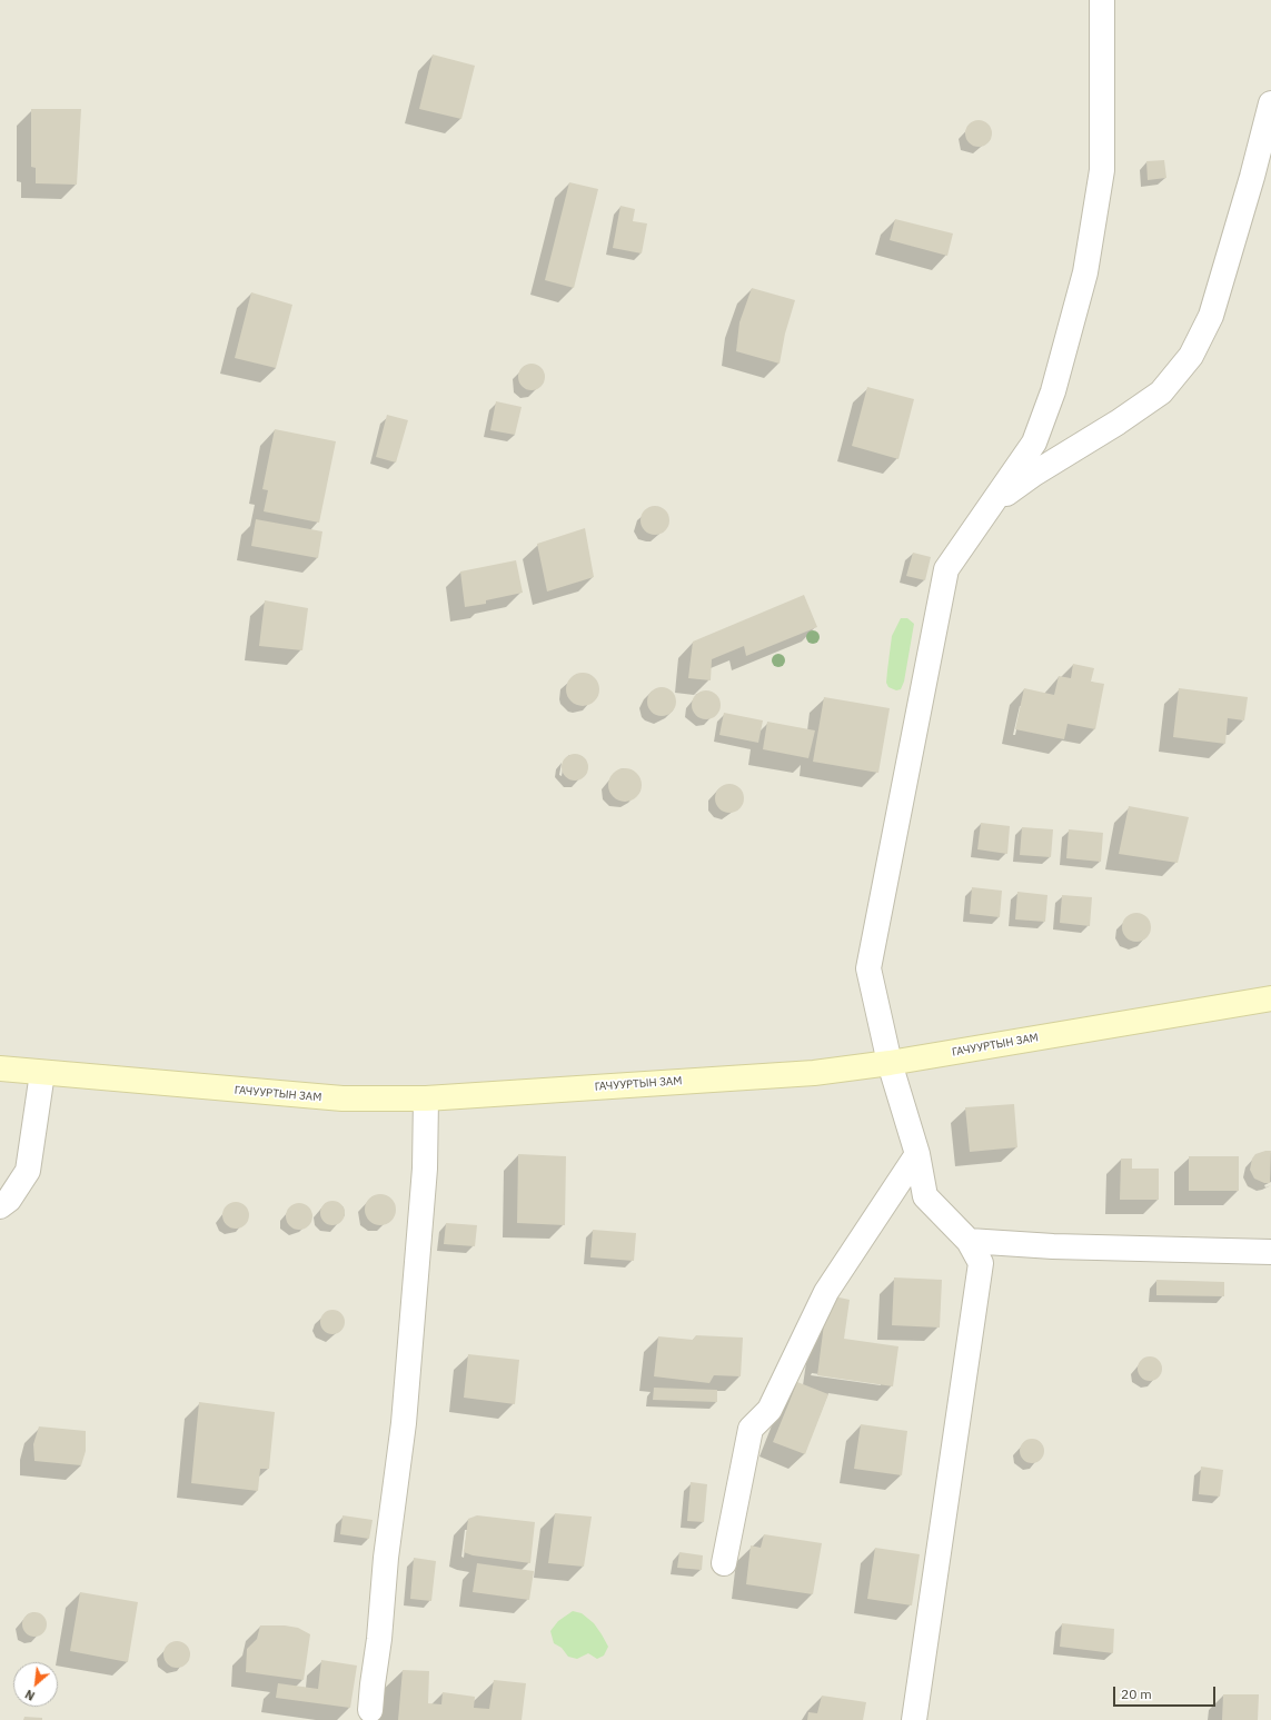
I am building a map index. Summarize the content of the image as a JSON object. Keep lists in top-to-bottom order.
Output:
{
  "streets": {
    "main road": ["ГАЧУУРТЫН ЗАМ"]
  },
  "scale_bar": "20 m",
  "north": "bottom left"
}
